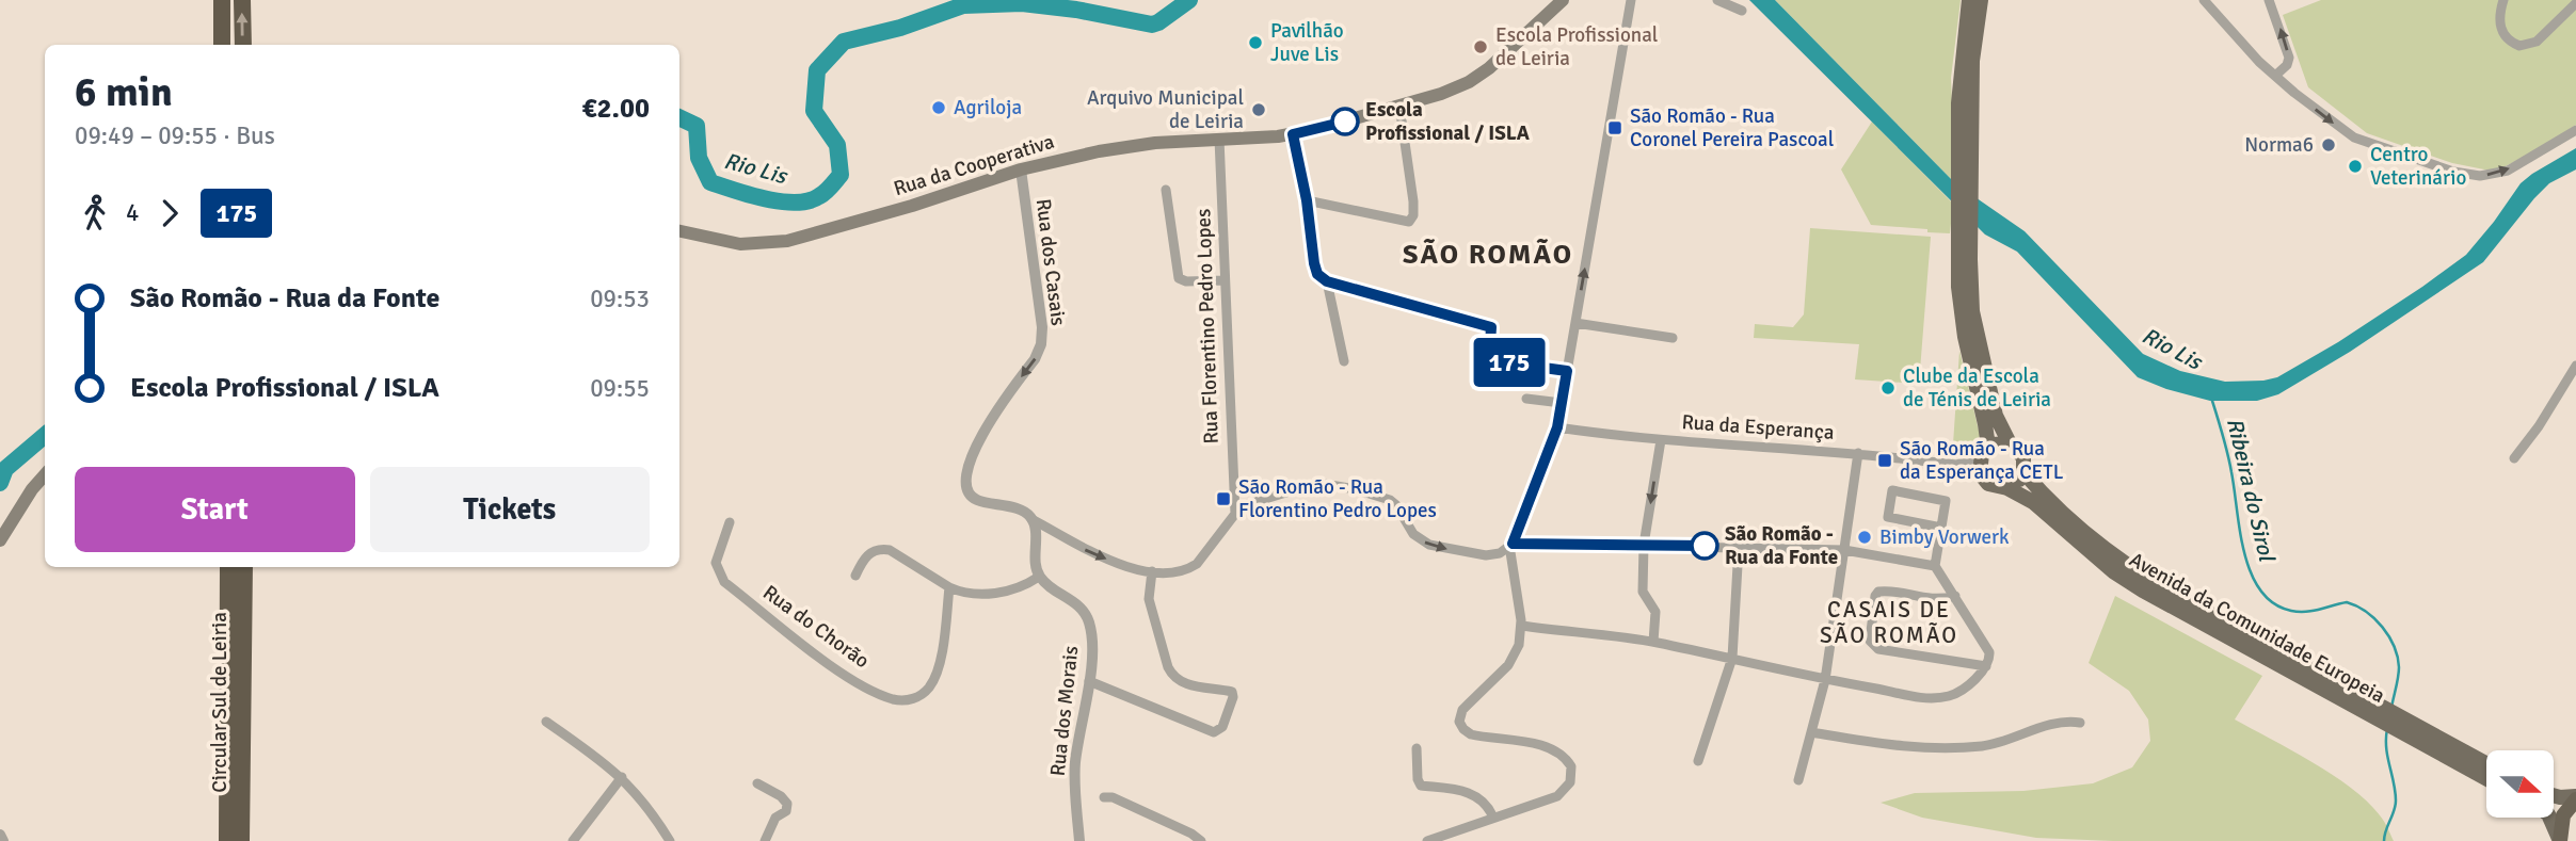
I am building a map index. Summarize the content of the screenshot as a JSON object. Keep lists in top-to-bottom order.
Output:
{
  "streets": {
    "highway": ["Circular Sul de Leiria"],
    "main road": ["Rua da Cooperativa", "Avenida da Comunidade Europeia"],
    "street": [
      "Rua dos Casais",
      "Rua Florentino Pedro Lopes",
      "Rua da Esperança",
      "Rua do Chorão",
      "Rua dos Morais"
    ]
  },
  "crossings": [
    ["Rua da Cooperativa", "Rua dos Casais"],
    ["Rua da Cooperativa", "Rua Florentino Pedro Lopes"],
    ["Rua da Esperança", "Avenida da Comunidade Europeia"]
  ],
  "one_way": ["Rua dos Casais"],
  "districts": ["SÃO ROMÃO", "CASAIS DE SÃO ROMÃO"],
  "water": ["Rio Lis", "Ribeira do Sirol"],
  "places": {
    "other": [
      "Pavilhão Juve Lis",
      "Escola Profissional de Leiria",
      "Agriloja",
      "Arquivo Municipal de Leiria",
      "Escola Profissional / ISLA",
      "Norma6",
      "Centro Veterinário",
      "Clube da Escola de Ténis de Leiria",
      "Bimby Vorwerk",
      "São Romão - Rua da Fonte"
    ],
    "transit": ["São Romão - Rua Coronel Pereira Pascoal", "São Romão - Rua da Esperança CETL", "São Romão - Rua Florentino Pedro Lopes"]
  },
  "lines": ["bus line 175"],
  "north": "right",
  "page": {
    "on_map": "175",
    "heading": ["6 min", "09:49 – 09:55 · Bus", "€2.00"],
    "legs": ["4", "175"],
    "list": [
      {
        "name": "São Romão - Rua da Fonte",
        "value": "09:53"
      },
      {
        "name": "Escola Profissional / ISLA",
        "value": "09:55"
      }
    ],
    "buttons": ["Start", "Tickets"]
  }
}
